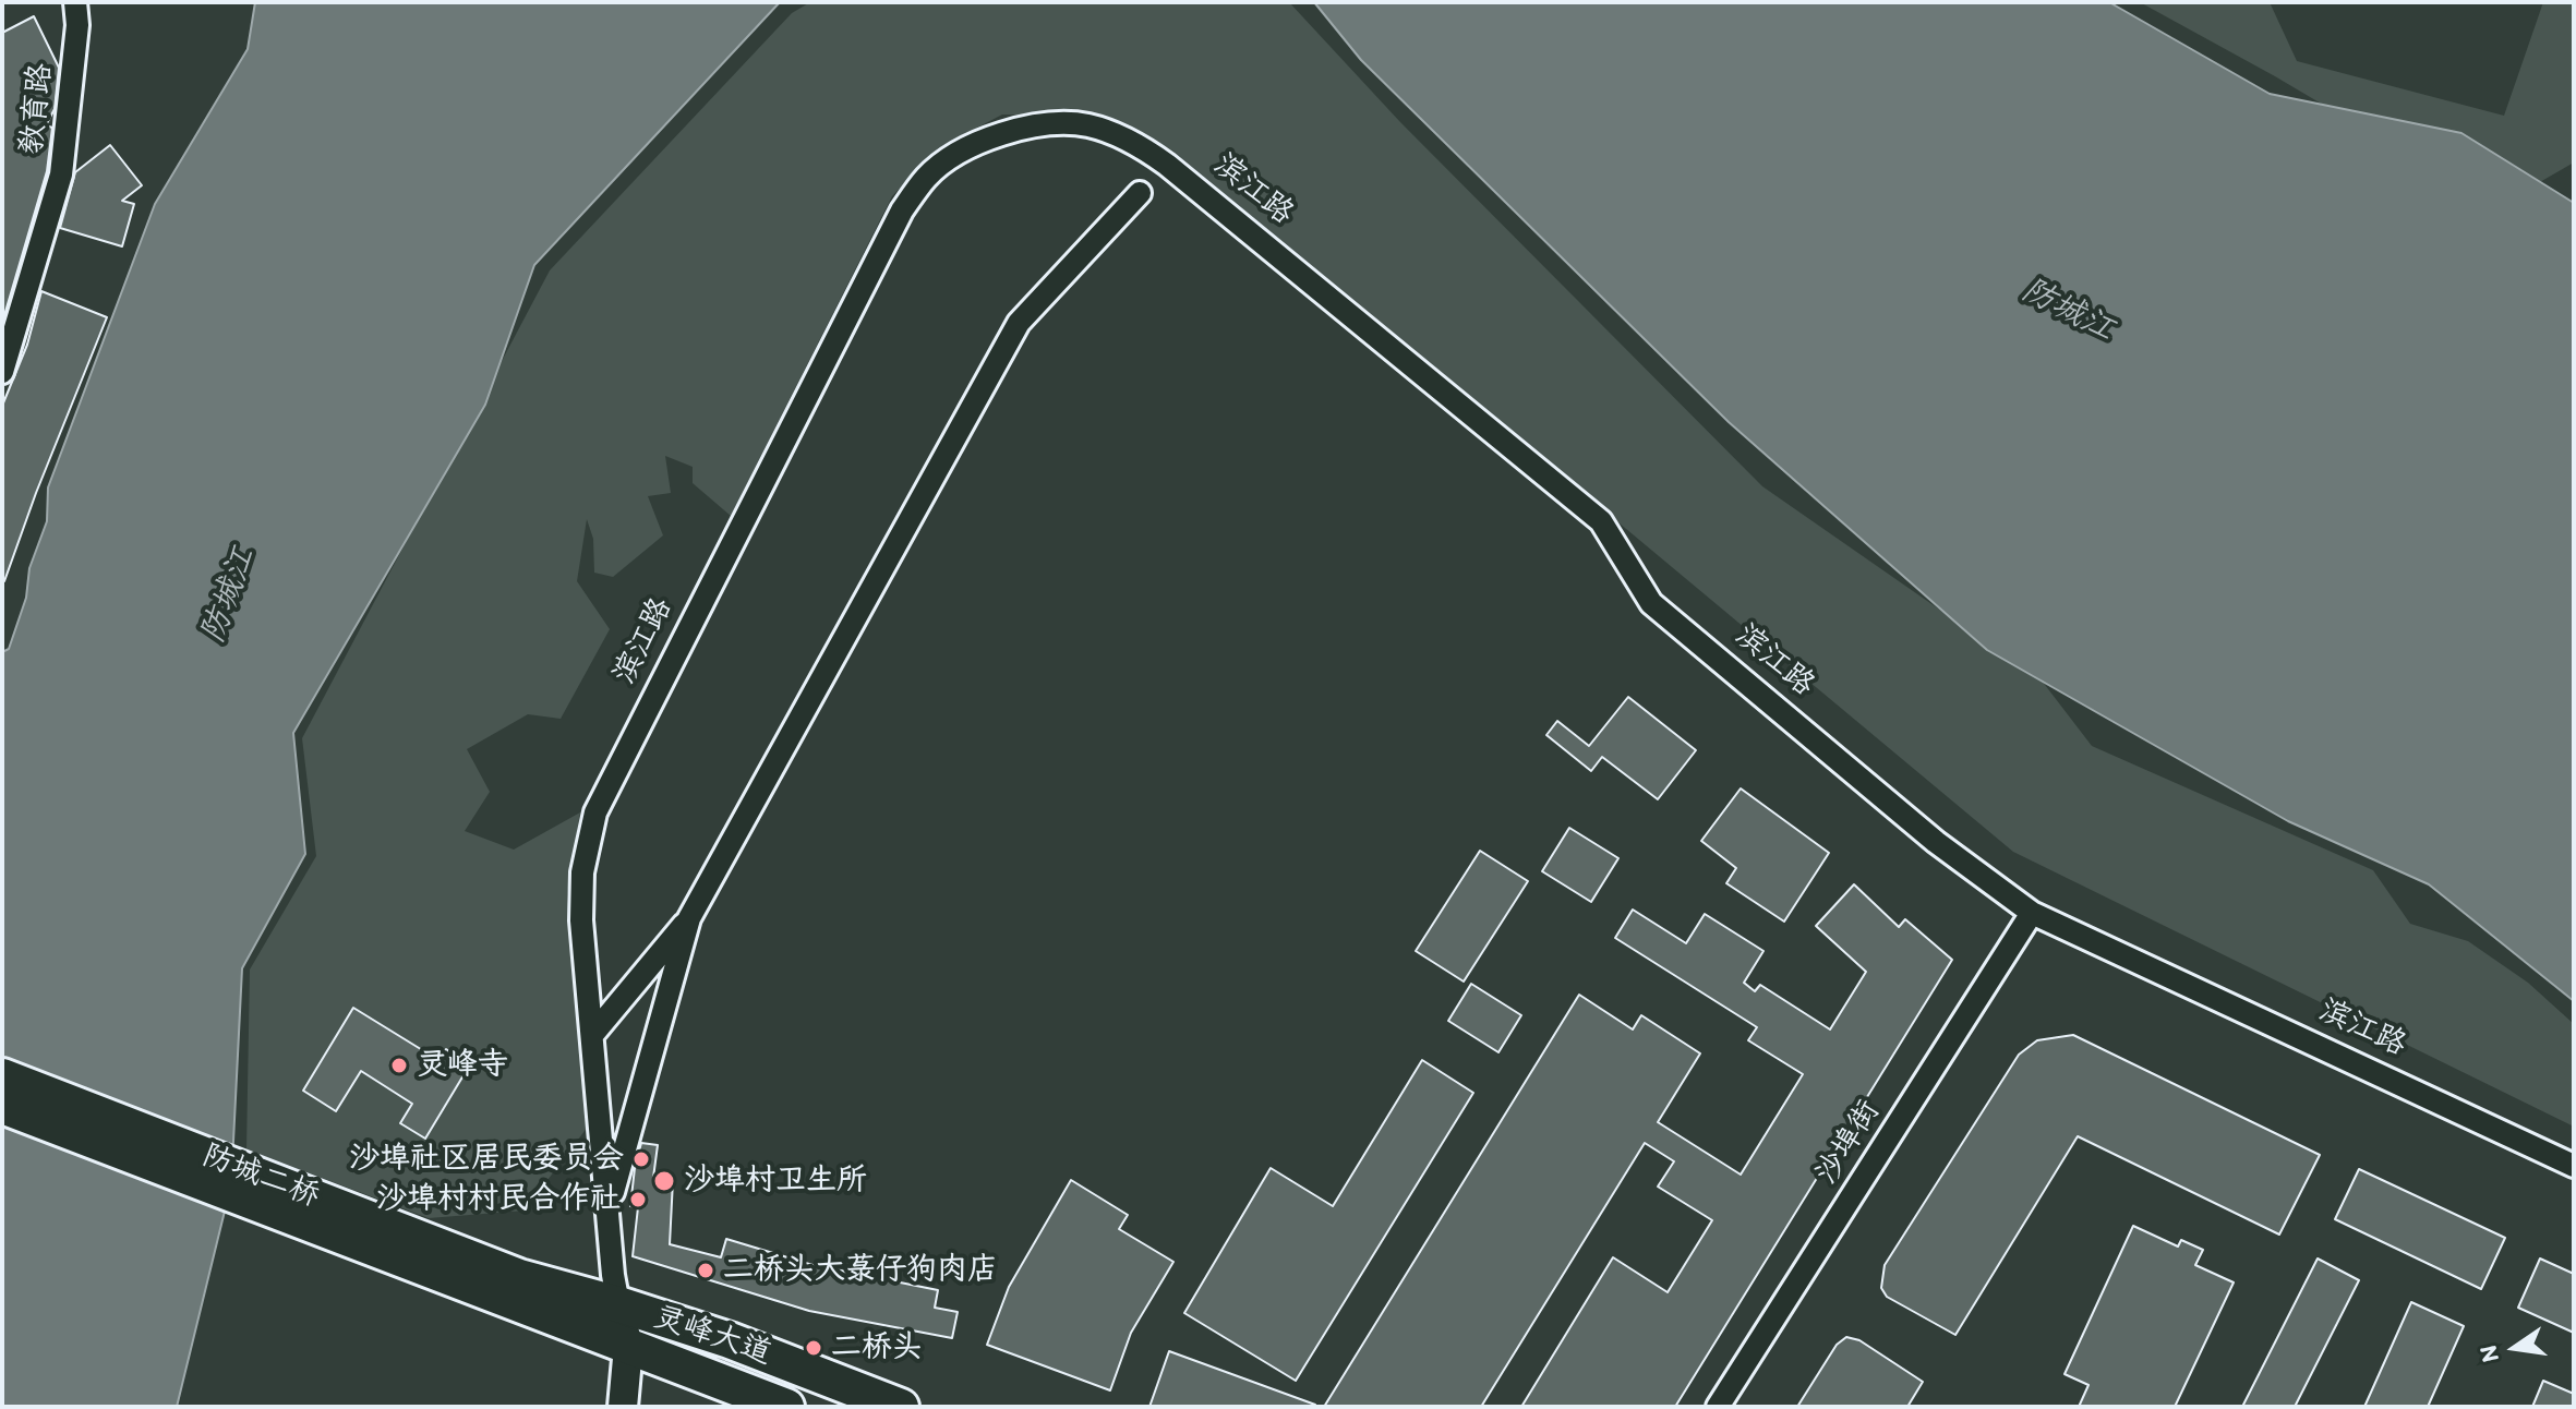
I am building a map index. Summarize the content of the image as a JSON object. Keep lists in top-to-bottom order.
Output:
{
  "streets": {
    "main road": ["防城二桥", "灵峰大道"],
    "street": ["教育路", "滨江路", "沙埠街"]
  },
  "crossings": [
    ["滨江路", "沙埠街"],
    ["滨江路", "灵峰大道"],
    ["防城二桥", "灵峰大道"]
  ],
  "water": ["防城江"],
  "places": [
    "灵峰寺",
    "沙埠社区居民委员会",
    "沙埠村卫生所",
    "沙埠村村民合作社",
    "二桥头大菉仔狗肉店",
    "二桥头"
  ],
  "north": "left"
}
